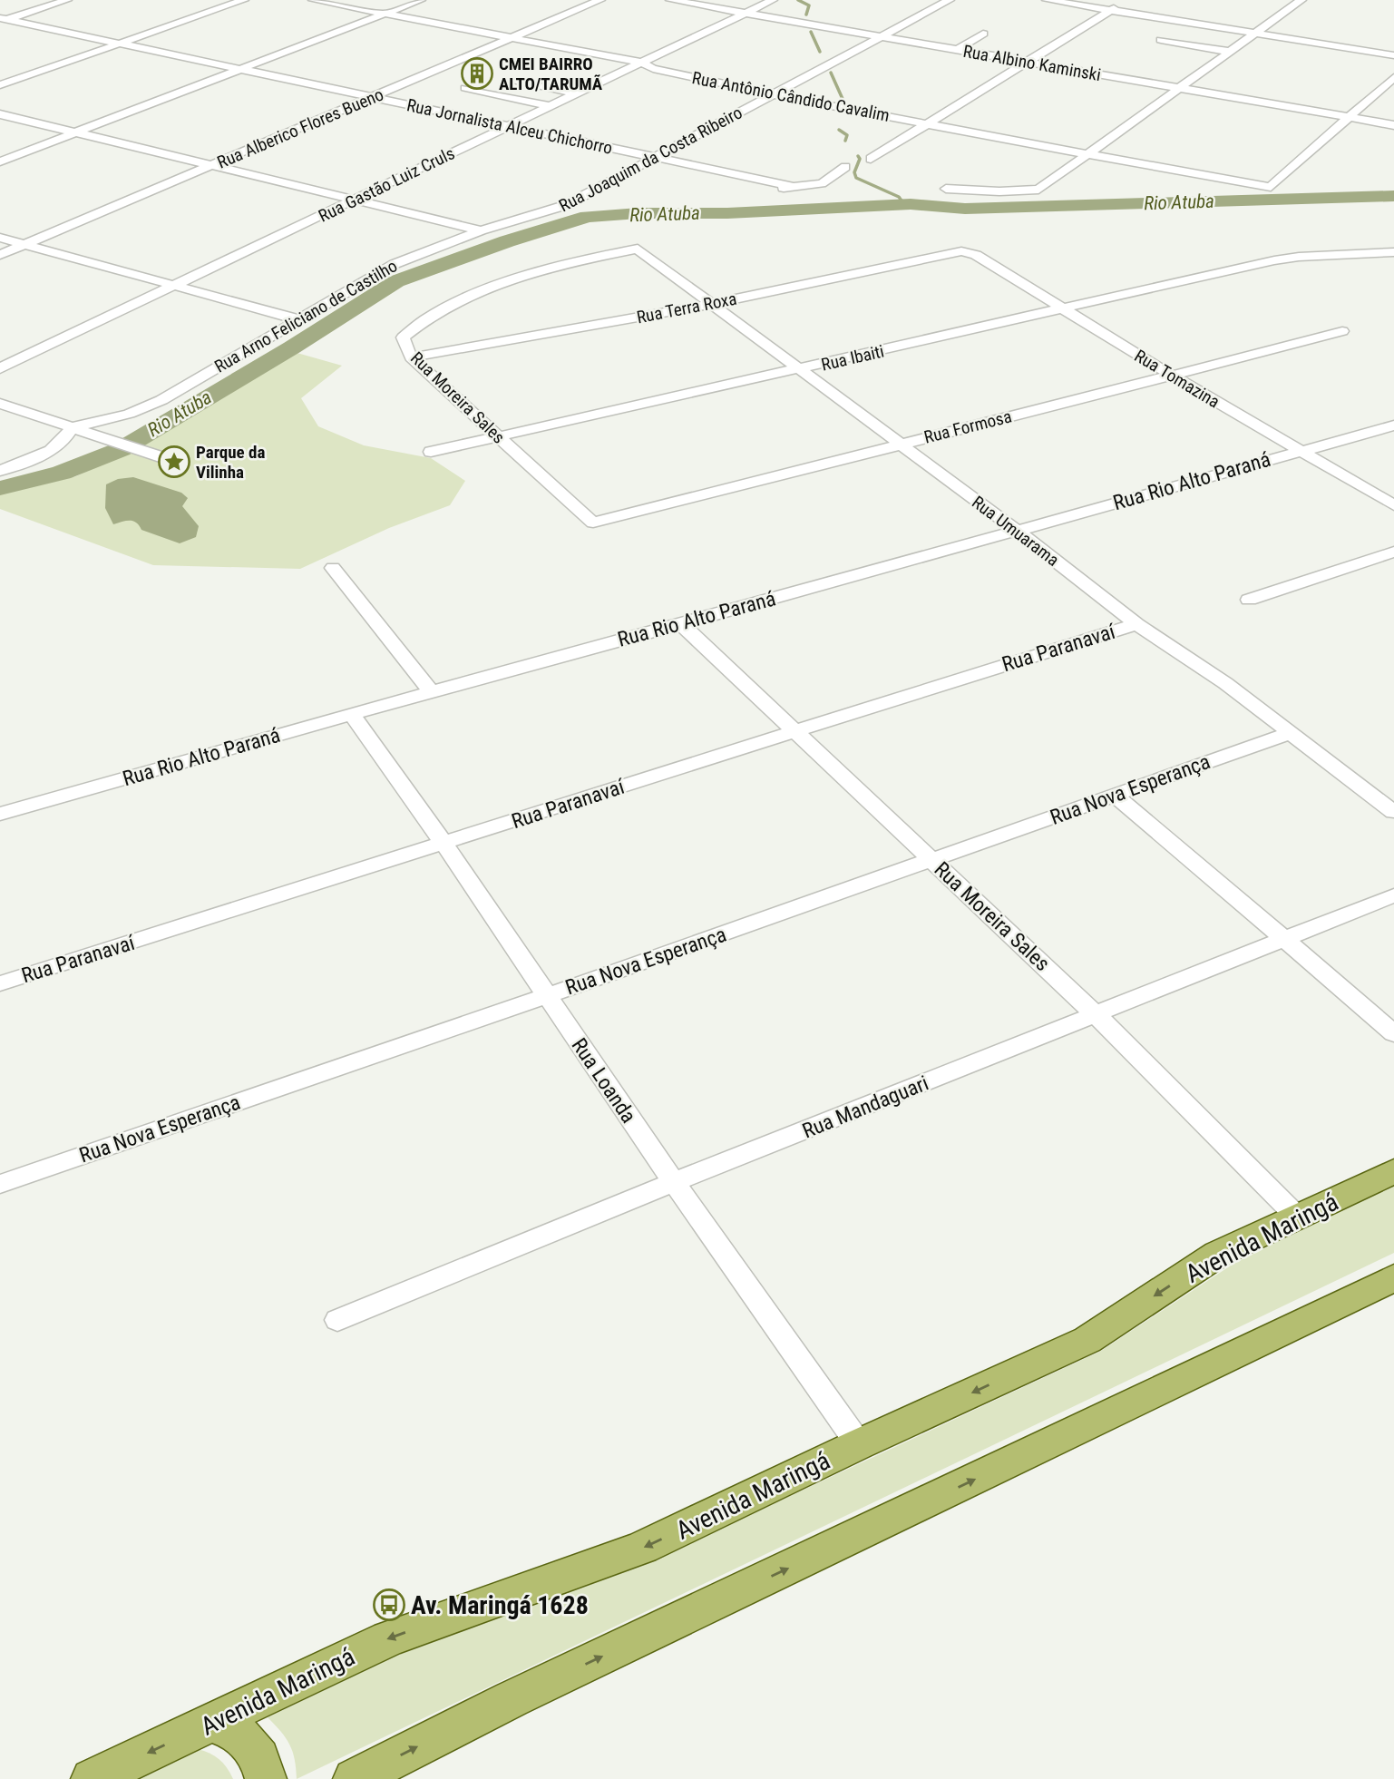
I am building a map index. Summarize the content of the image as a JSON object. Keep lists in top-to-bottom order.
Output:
{
  "streets": {
    "main road": ["Avenida Maringá"],
    "street": [
      "Rua Albino Kaminski",
      "Rua Antônio Cândido Cavalim",
      "Rua Jornalista Alceu Chichorro",
      "Rua Alberico Flores Bueno",
      "Rua Joaquim da Costa Ribeiro",
      "Rua Gastão Luiz Cruls",
      "Rua Terra Roxa",
      "Rua Arno Feliciano de Castilho",
      "Rua Ibaiti",
      "Rua Tomazina",
      "Rua Moreira Sales",
      "Rua Formosa",
      "Rua Rio Alto Paraná",
      "Rua Umuarama",
      "Rua Paranavaí",
      "Rua Nova Esperança",
      "Rua Loanda",
      "Rua Mandaguari"
    ]
  },
  "crossings": [
    ["Rua Albino Kaminski", "Rua Antônio Cândido Cavalim"],
    ["Rua Albino Kaminski", "Rua Joaquim da Costa Ribeiro"],
    ["Rua Albino Kaminski", "Rua Gastão Luiz Cruls"],
    ["Rua Antônio Cândido Cavalim", "Rua Alberico Flores Bueno"],
    ["Rua Antônio Cândido Cavalim", "Rua Joaquim da Costa Ribeiro"],
    ["Rua Antônio Cândido Cavalim", "Rua Gastão Luiz Cruls"],
    ["Rua Jornalista Alceu Chichorro", "Rua Alberico Flores Bueno"],
    ["Rua Jornalista Alceu Chichorro", "Rua Joaquim da Costa Ribeiro"],
    ["Rua Jornalista Alceu Chichorro", "Rua Gastão Luiz Cruls"],
    ["Rua Joaquim da Costa Ribeiro", "Rua Arno Feliciano de Castilho"],
    ["Rua Terra Roxa", "Rua Tomazina"],
    ["Rua Terra Roxa", "Rua Moreira Sales"],
    ["Rua Terra Roxa", "Rua Umuarama"],
    ["Rua Ibaiti", "Rua Tomazina"],
    ["Rua Ibaiti", "Rua Moreira Sales"],
    ["Rua Ibaiti", "Rua Umuarama"],
    ["Rua Tomazina", "Rua Formosa"],
    ["Rua Tomazina", "Rua Rio Alto Paraná"],
    ["Rua Moreira Sales", "Rua Formosa"],
    ["Rua Moreira Sales", "Rua Rio Alto Paraná"],
    ["Rua Moreira Sales", "Rua Umuarama"],
    ["Rua Moreira Sales", "Rua Paranavaí"],
    ["Rua Moreira Sales", "Rua Nova Esperança"],
    ["Rua Moreira Sales", "Rua Mandaguari"],
    ["Rua Moreira Sales", "Avenida Maringá"],
    ["Rua Formosa", "Rua Umuarama"],
    ["Rua Rio Alto Paraná", "Rua Umuarama"],
    ["Rua Rio Alto Paraná", "Rua Loanda"],
    ["Rua Umuarama", "Rua Paranavaí"],
    ["Rua Umuarama", "Rua Nova Esperança"],
    ["Rua Paranavaí", "Rua Loanda"],
    ["Rua Nova Esperança", "Rua Loanda"],
    ["Rua Loanda", "Rua Mandaguari"],
    ["Rua Loanda", "Avenida Maringá"]
  ],
  "water": ["Rio Atuba"],
  "places": {
    "building": ["CMEI BAIRRO ALTO/TARUMÃ"],
    "place": ["Parque da Vilinha"],
    "bus stop": ["Av. Maringá 1628"]
  }
}
